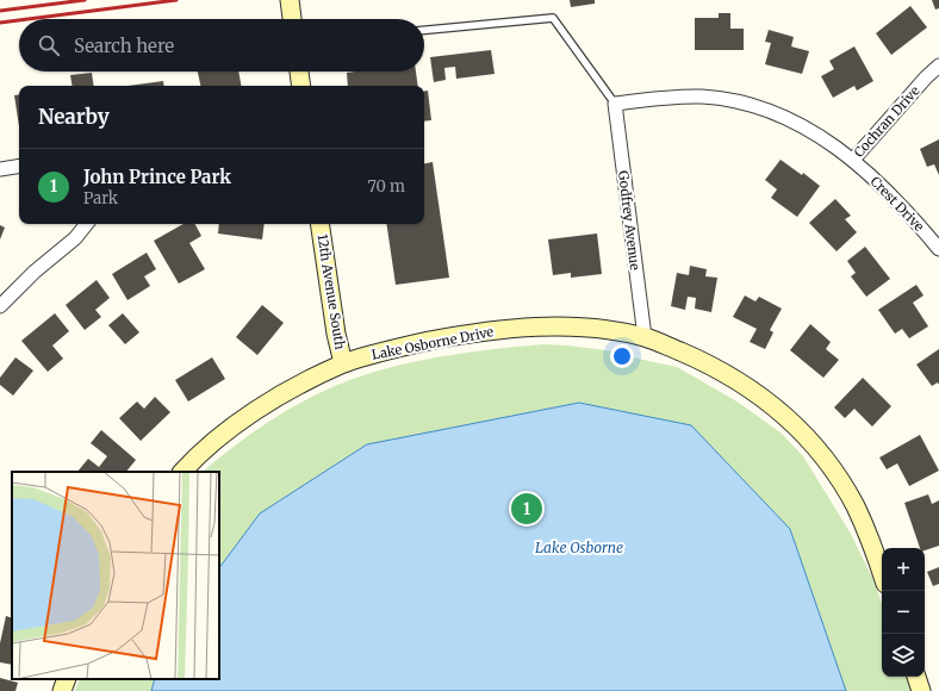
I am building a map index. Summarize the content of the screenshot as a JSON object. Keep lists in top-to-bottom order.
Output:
{
  "streets": {
    "street": [
      "Cochran Drive",
      "Crest Drive",
      "Godfrey Avenue",
      "12th Avenue South",
      "Lake Osborne Drive"
    ]
  },
  "crossings": [
    ["Cochran Drive", "Crest Drive"],
    ["Cochran Drive", "Godfrey Avenue"],
    ["Godfrey Avenue", "Lake Osborne Drive"],
    ["12th Avenue South", "Lake Osborne Drive"]
  ],
  "water": ["Lake Osborne"],
  "page": {
    "search": "Search here",
    "heading": "Nearby",
    "list": [
      {
        "mark": "1",
        "name": "John Prince Park",
        "note": "Park",
        "value": "70 m"
      }
    ],
    "pins": "1",
    "map_buttons": ["+", "−"]
  }
}
